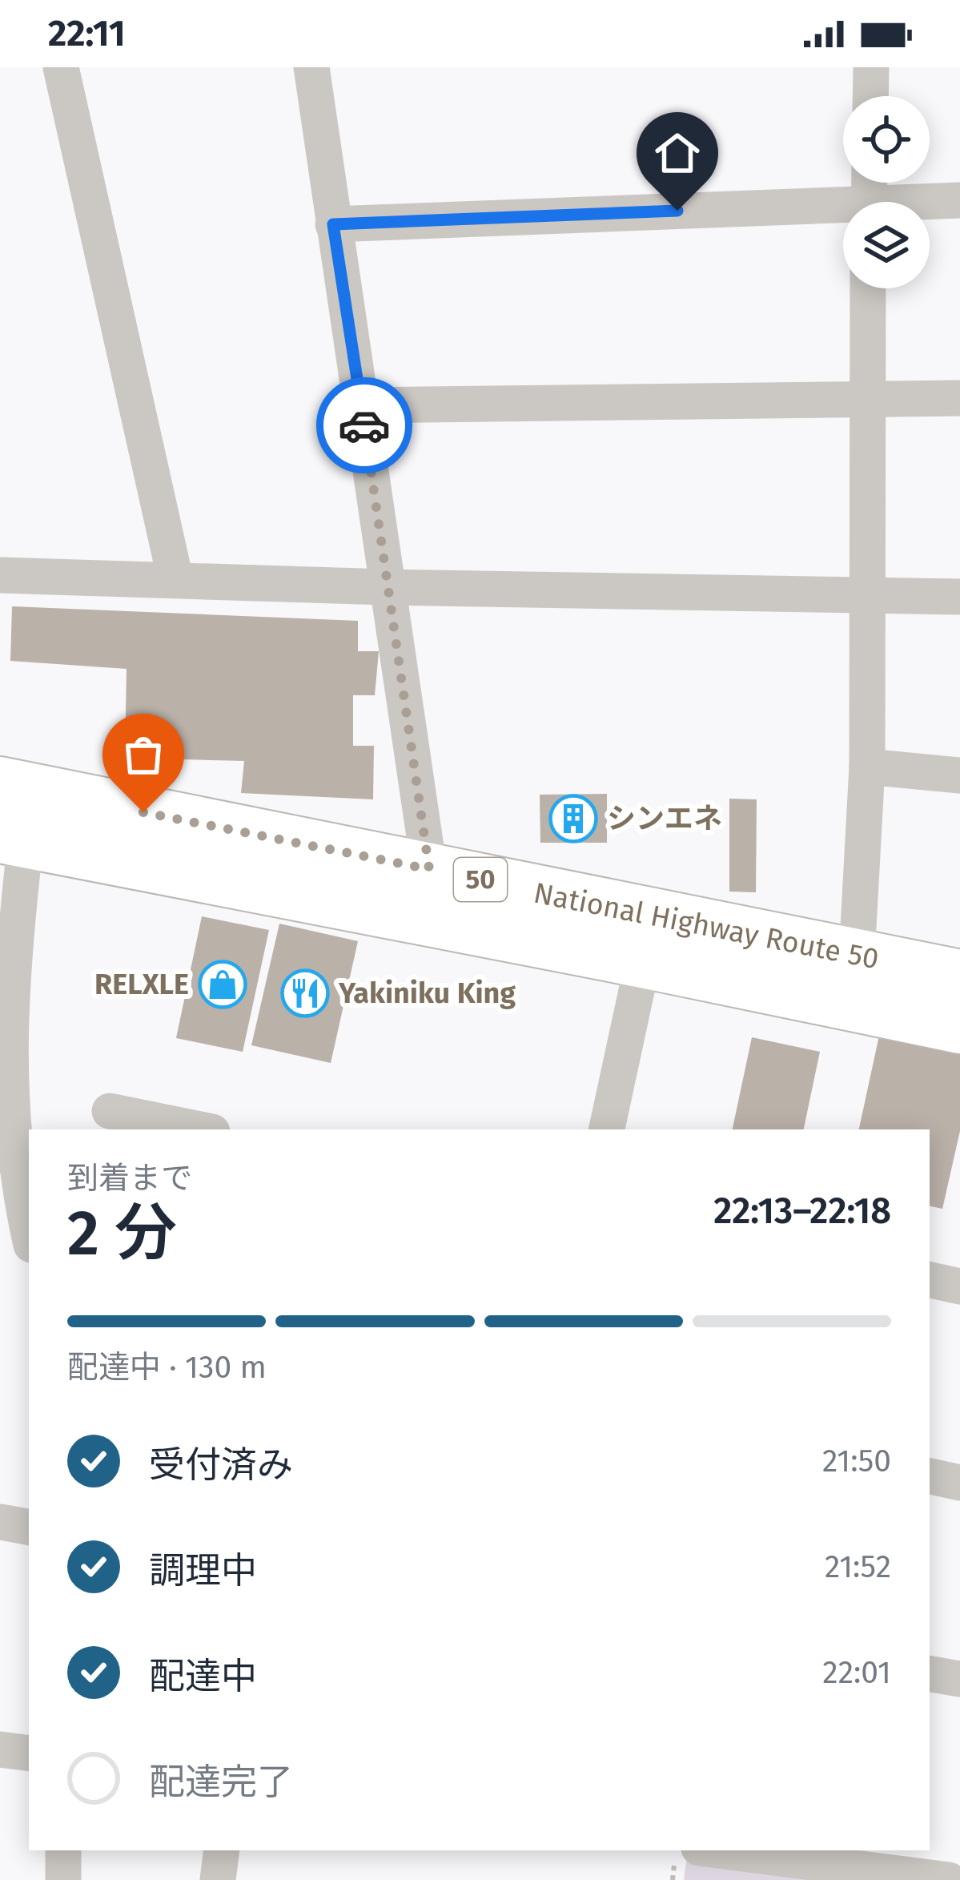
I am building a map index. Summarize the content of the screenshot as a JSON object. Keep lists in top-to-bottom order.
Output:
{
  "streets": {
    "highway": ["50", "National Highway Route 50"]
  },
  "places": {
    "building": ["シンエネ"],
    "shop": ["RELXLE"],
    "restaurant": ["Yakiniku King"]
  },
  "page": {
    "status": "22:11",
    "heading": ["2 分", "到着まで", "22:13–22:18"],
    "bar": "配達中 · 130 m",
    "list": [
      ["受付済み", "21:50"],
      ["調理中", "21:52"],
      ["配達中", "22:01"],
      "配達完了"
    ]
  }
}
